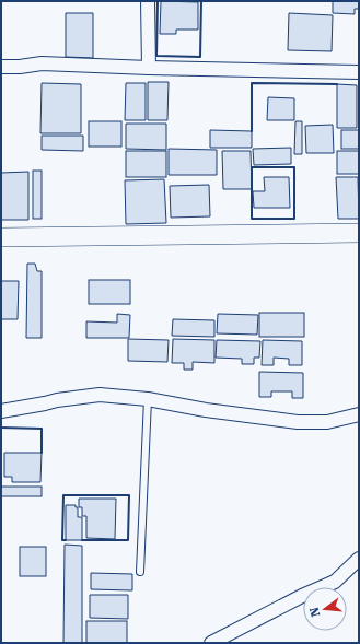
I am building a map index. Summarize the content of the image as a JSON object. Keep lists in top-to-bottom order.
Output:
{
  "north": "left"
}
